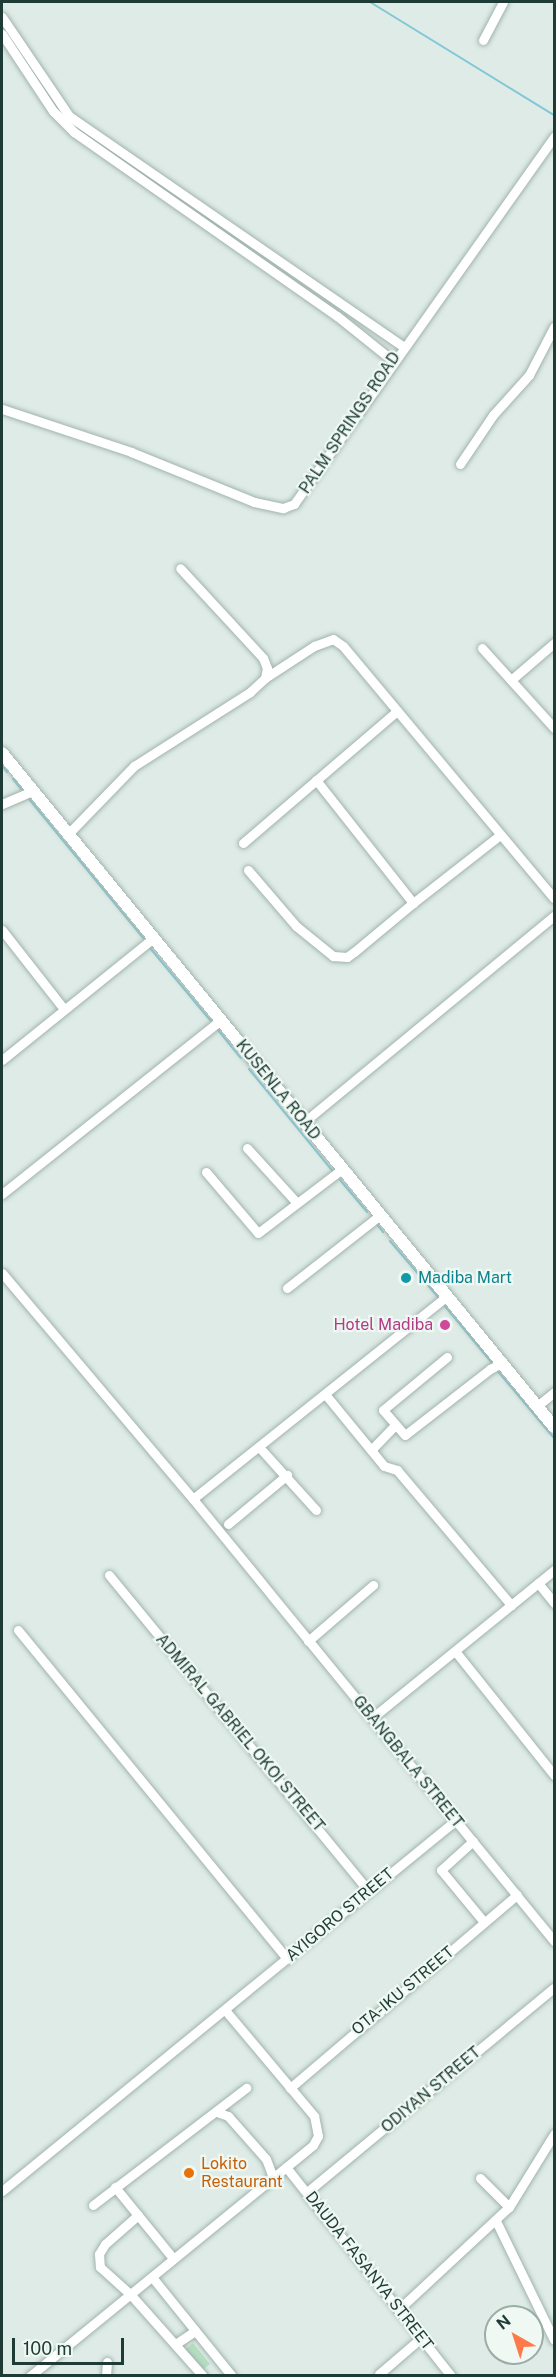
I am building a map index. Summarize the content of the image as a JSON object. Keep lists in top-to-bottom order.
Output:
{
  "streets": {
    "main road": ["KUSENLA ROAD"],
    "street": [
      "PALM SPRINGS ROAD",
      "ADMIRAL GABRIEL OKOI STREET",
      "GBANGBALA STREET",
      "AYIGORO STREET",
      "OTA-IKU STREET",
      "ODIYAN STREET",
      "DAUDA FASANYA STREET"
    ]
  },
  "crossings": [
    ["ADMIRAL GABRIEL OKOI STREET", "AYIGORO STREET"],
    ["GBANGBALA STREET", "AYIGORO STREET"],
    ["GBANGBALA STREET", "OTA-IKU STREET"],
    ["ODIYAN STREET", "DAUDA FASANYA STREET"]
  ],
  "places": ["Madiba Mart", "Hotel Madiba", "Lokito Restaurant"],
  "scale_bar": "100 m",
  "north": "top left"
}
